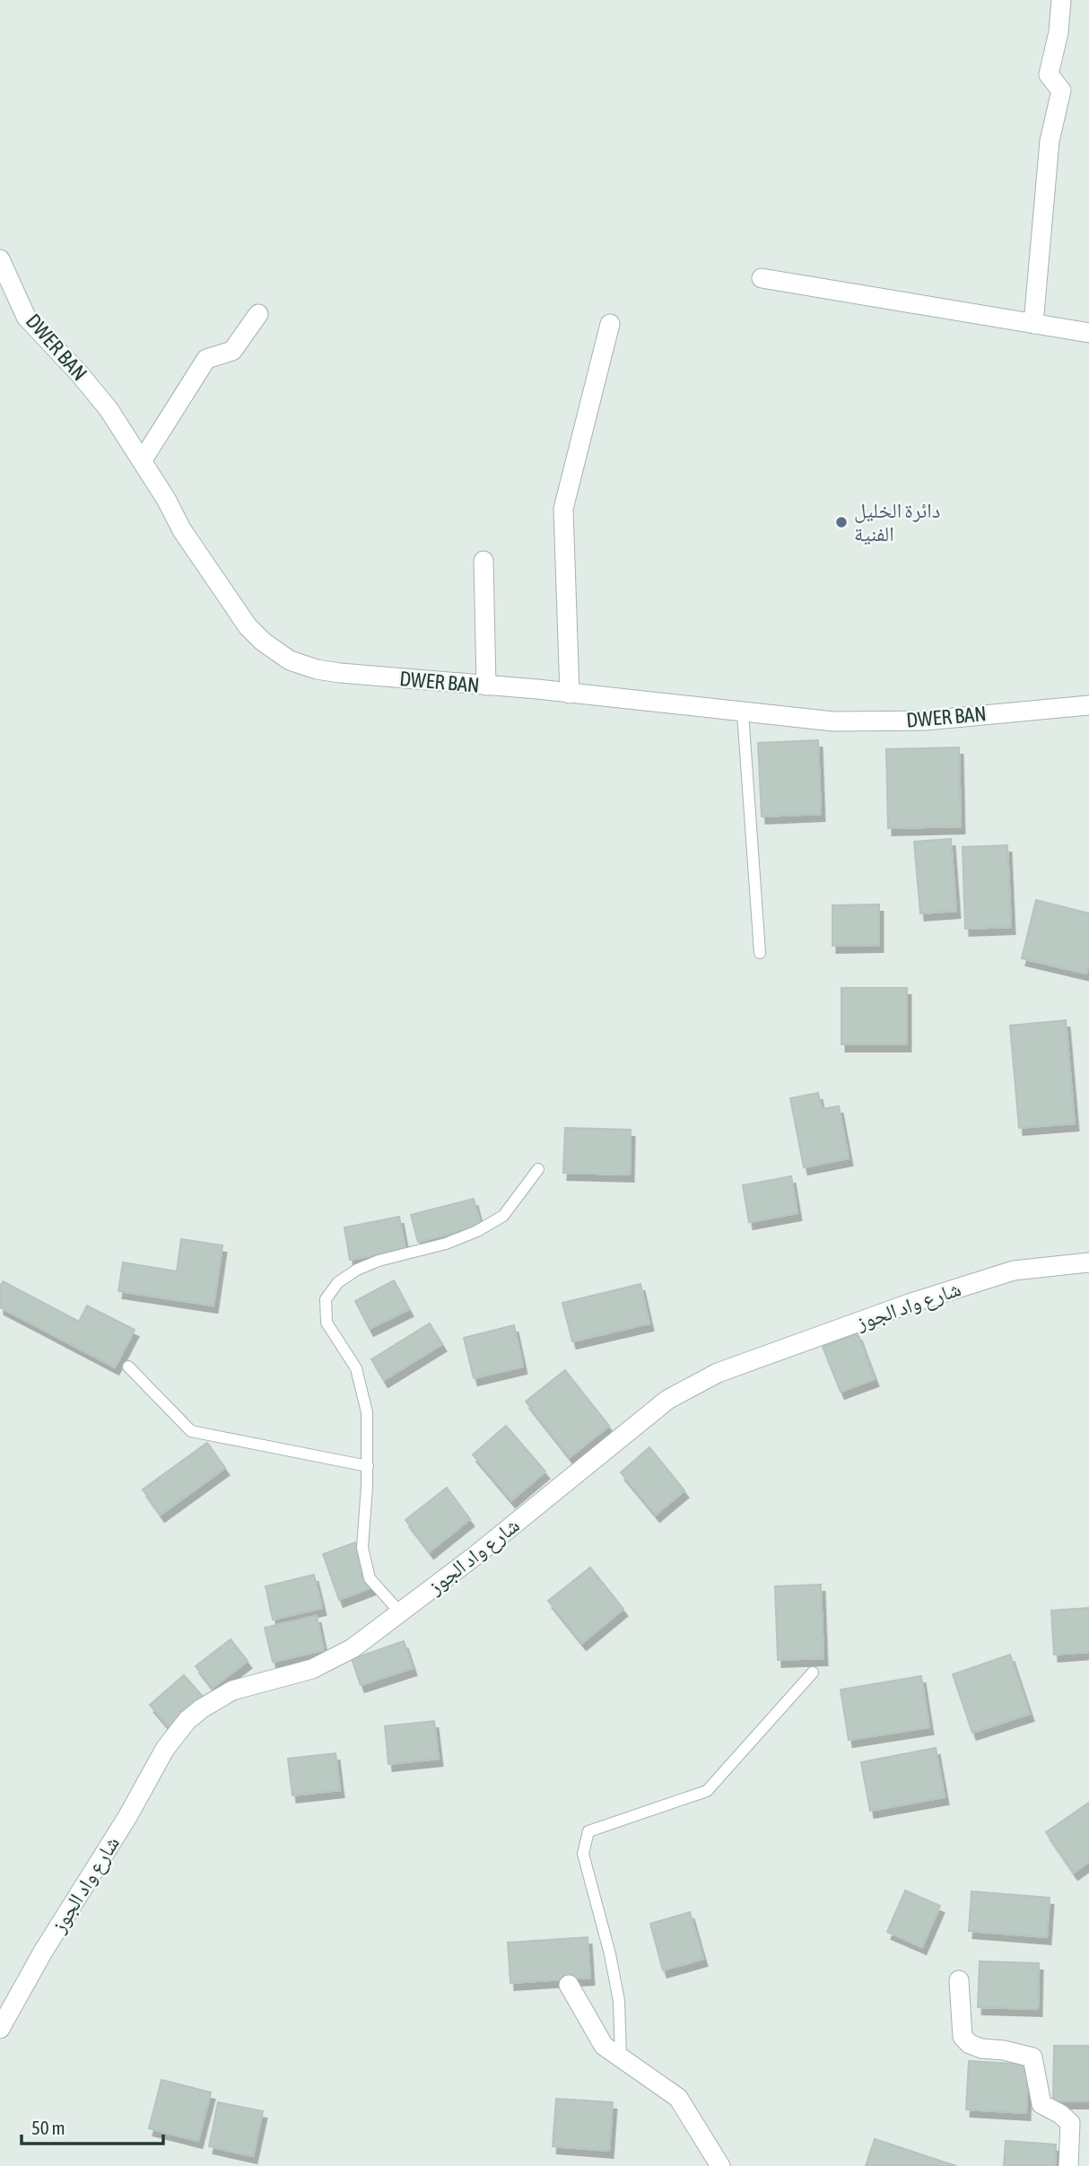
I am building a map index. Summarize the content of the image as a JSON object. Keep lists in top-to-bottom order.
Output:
{
  "streets": {
    "street": ["DWER BAN", "شارع واد الجوز"]
  },
  "places": ["دائرة الخليل الفنية"],
  "scale_bar": "50 m"
}
